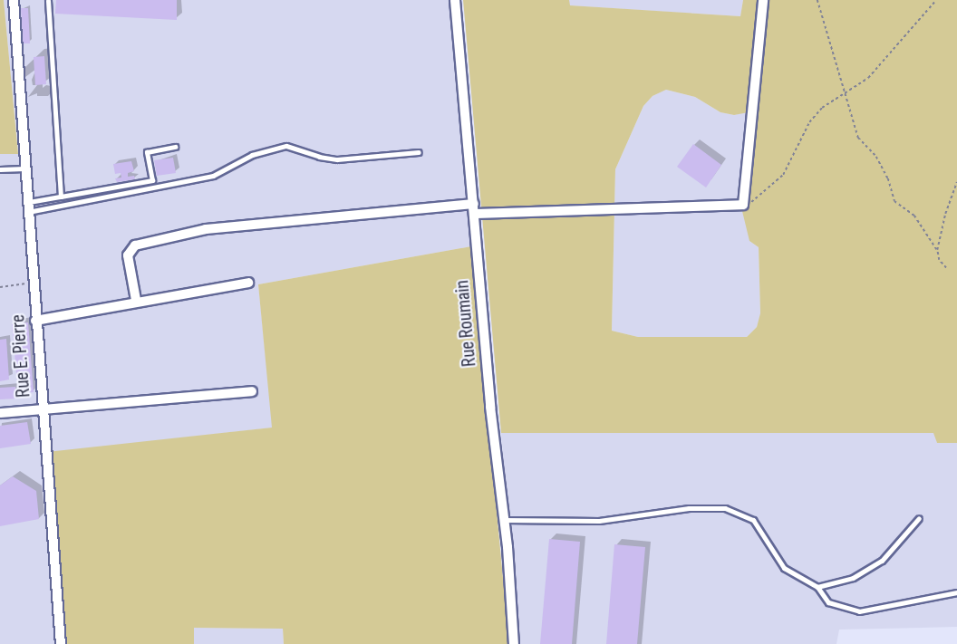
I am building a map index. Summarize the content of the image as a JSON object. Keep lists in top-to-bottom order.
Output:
{
  "streets": {
    "street": ["Rue Roumain", "Rue E. Pierre"]
  }
}
